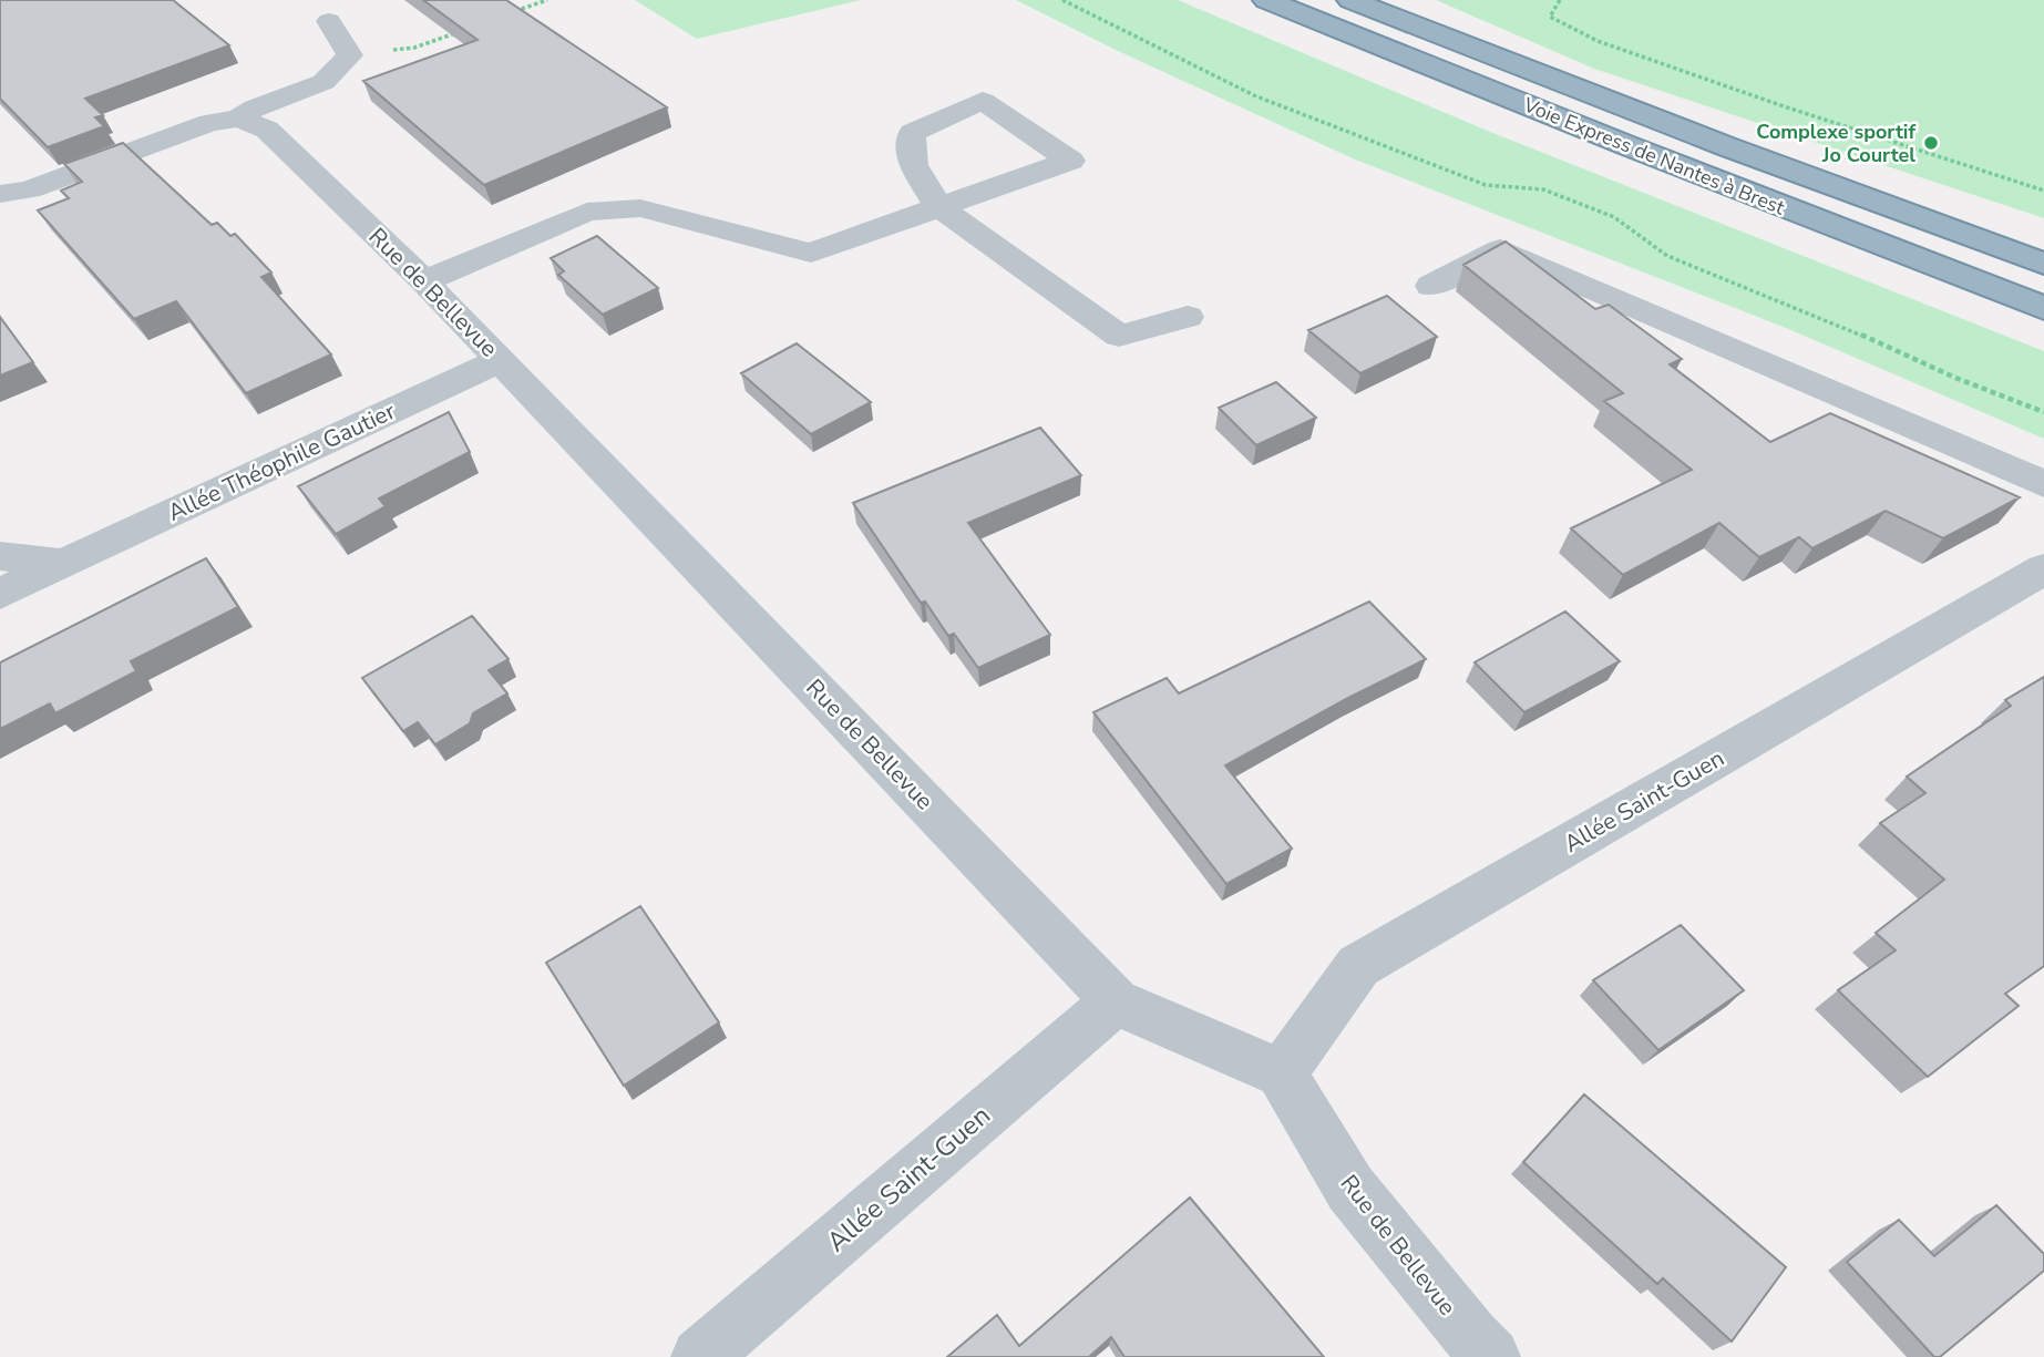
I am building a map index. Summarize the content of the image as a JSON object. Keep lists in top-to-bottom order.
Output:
{
  "streets": {
    "highway": ["Voie Express de Nantes à Brest"],
    "street": ["Rue de Bellevue", "Allée Théophile Gautier", "Allée Saint-Guen"]
  },
  "crossings": [
    ["Rue de Bellevue", "Allée Théophile Gautier"],
    ["Rue de Bellevue", "Allée Saint-Guen"]
  ],
  "places": ["Complexe sportif Jo Courtel"]
}
